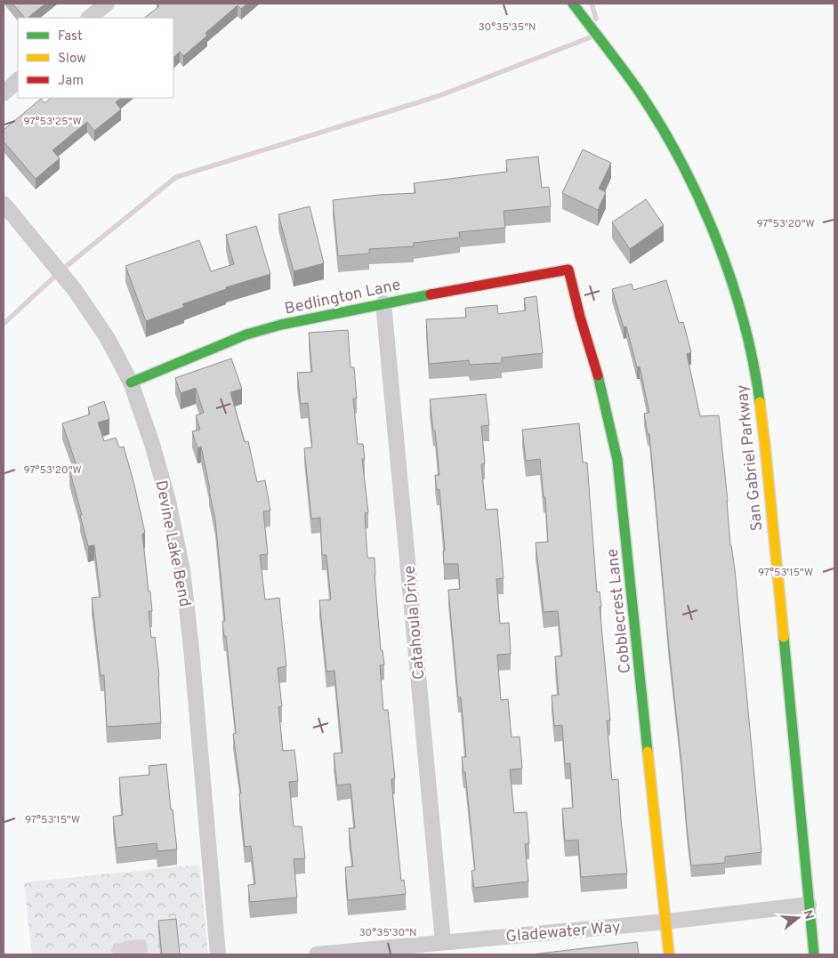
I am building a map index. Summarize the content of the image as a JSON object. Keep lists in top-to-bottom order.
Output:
{
  "streets": {
    "street": [
      "Bedlington Lane",
      "San Gabriel Parkway",
      "Devine Lake Bend",
      "Cobblecrest Lane",
      "Catahoula Drive",
      "Gladewater Way"
    ]
  },
  "crossings": [
    ["Bedlington Lane", "Devine Lake Bend"],
    ["Bedlington Lane", "Cobblecrest Lane"],
    ["Bedlington Lane", "Catahoula Drive"],
    ["San Gabriel Parkway", "Gladewater Way"],
    ["Cobblecrest Lane", "Gladewater Way"],
    ["Catahoula Drive", "Gladewater Way"]
  ],
  "legend": ["Fast", "Slow", "Jam"],
  "north": "right",
  "coordinates": [
    "30°35'35\"N",
    "97°53'25\"W",
    "97°53'20\"W",
    "97°53'15\"W",
    "30°35'30\"N"
  ]
}
